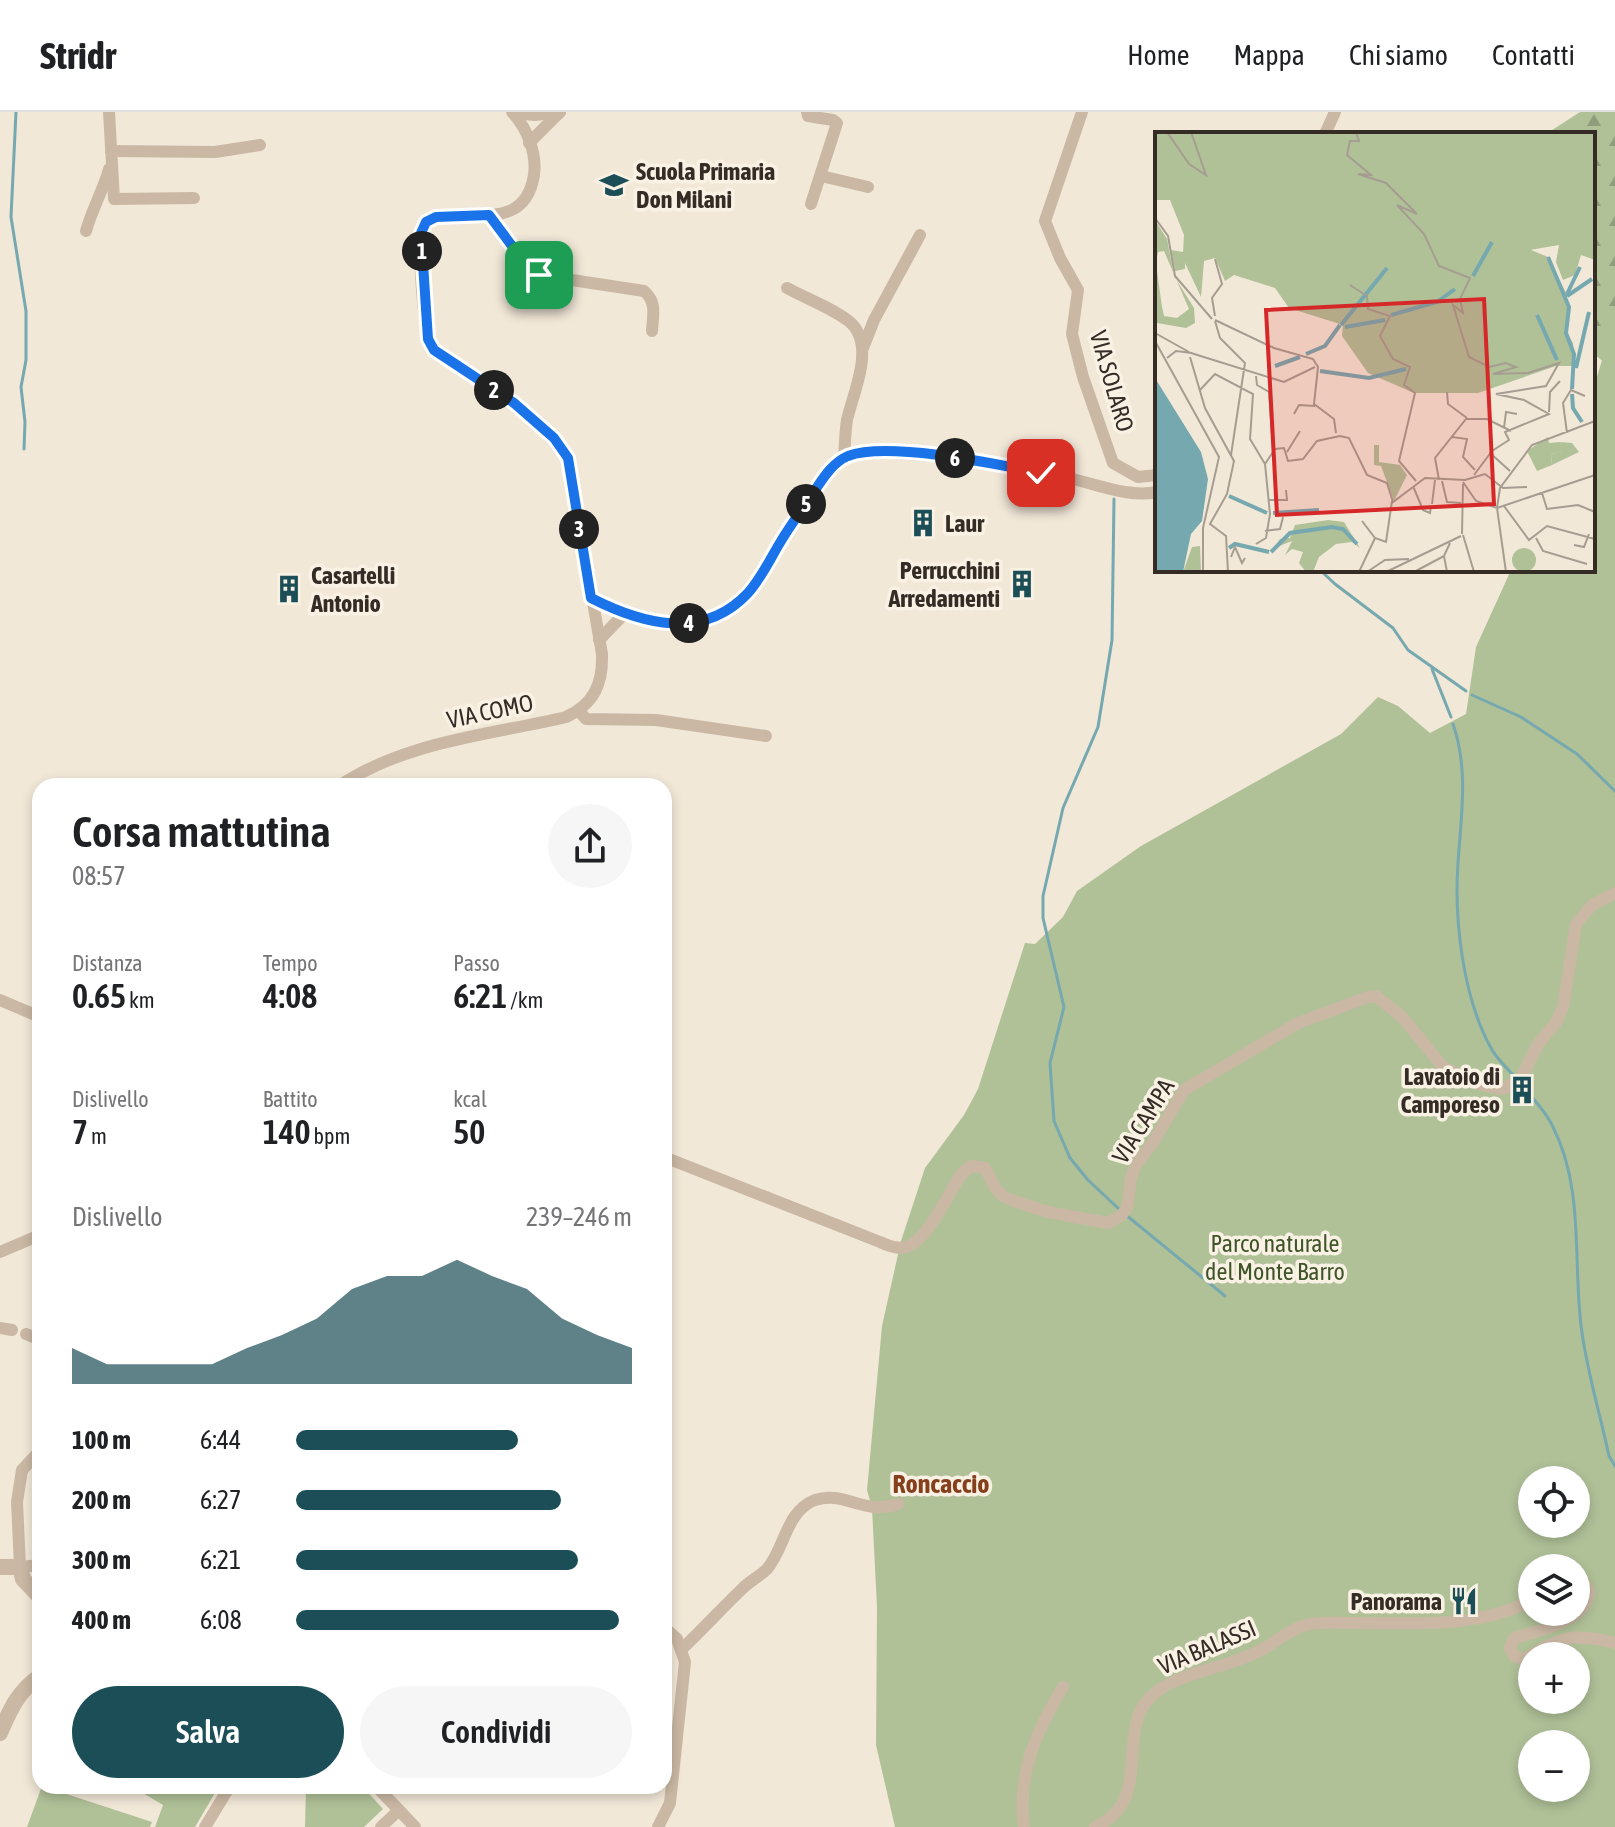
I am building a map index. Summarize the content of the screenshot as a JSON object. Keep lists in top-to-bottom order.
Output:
{
  "streets": {
    "street": [
      "VIA SOLARO",
      "VIA COMO",
      "VIA CAMPA",
      "VIA BALASSI"
    ]
  },
  "districts": ["Roncaccio"],
  "parks": ["Parco naturale del Monte Barro"],
  "places": {
    "school or university": ["Scuola Primaria Don Milani"],
    "building": [
      "Laur",
      "Perrucchini Arredamenti",
      "Casartelli Antonio",
      "Lavatoio di Camporeso"
    ],
    "restaurant": ["Panorama"]
  },
  "page": {
    "header": "Stridr",
    "nav": [
      "Home",
      "Mappa",
      "Chi siamo",
      "Contatti"
    ],
    "pins": [
      "1",
      "2",
      "6",
      "5",
      "3",
      "4"
    ],
    "heading": ["Corsa mattutina", "08:57"],
    "stats": [
      ["Distanza", "0.65 km"],
      ["Tempo", "4:08"],
      ["Passo", "6:21 /km"],
      ["Dislivello", "7 m"],
      ["Battito", "140 bpm"],
      ["kcal", "50"]
    ],
    "chart": ["Dislivello", "239–246 m"],
    "list": [
      {
        "name": "100 m",
        "note": "6:44"
      },
      {
        "name": "200 m",
        "note": "6:27"
      },
      {
        "name": "300 m",
        "note": "6:21"
      },
      {
        "name": "400 m",
        "note": "6:08"
      }
    ],
    "map_buttons": ["+", "−"],
    "buttons": ["Salva", "Condividi"]
  }
}
